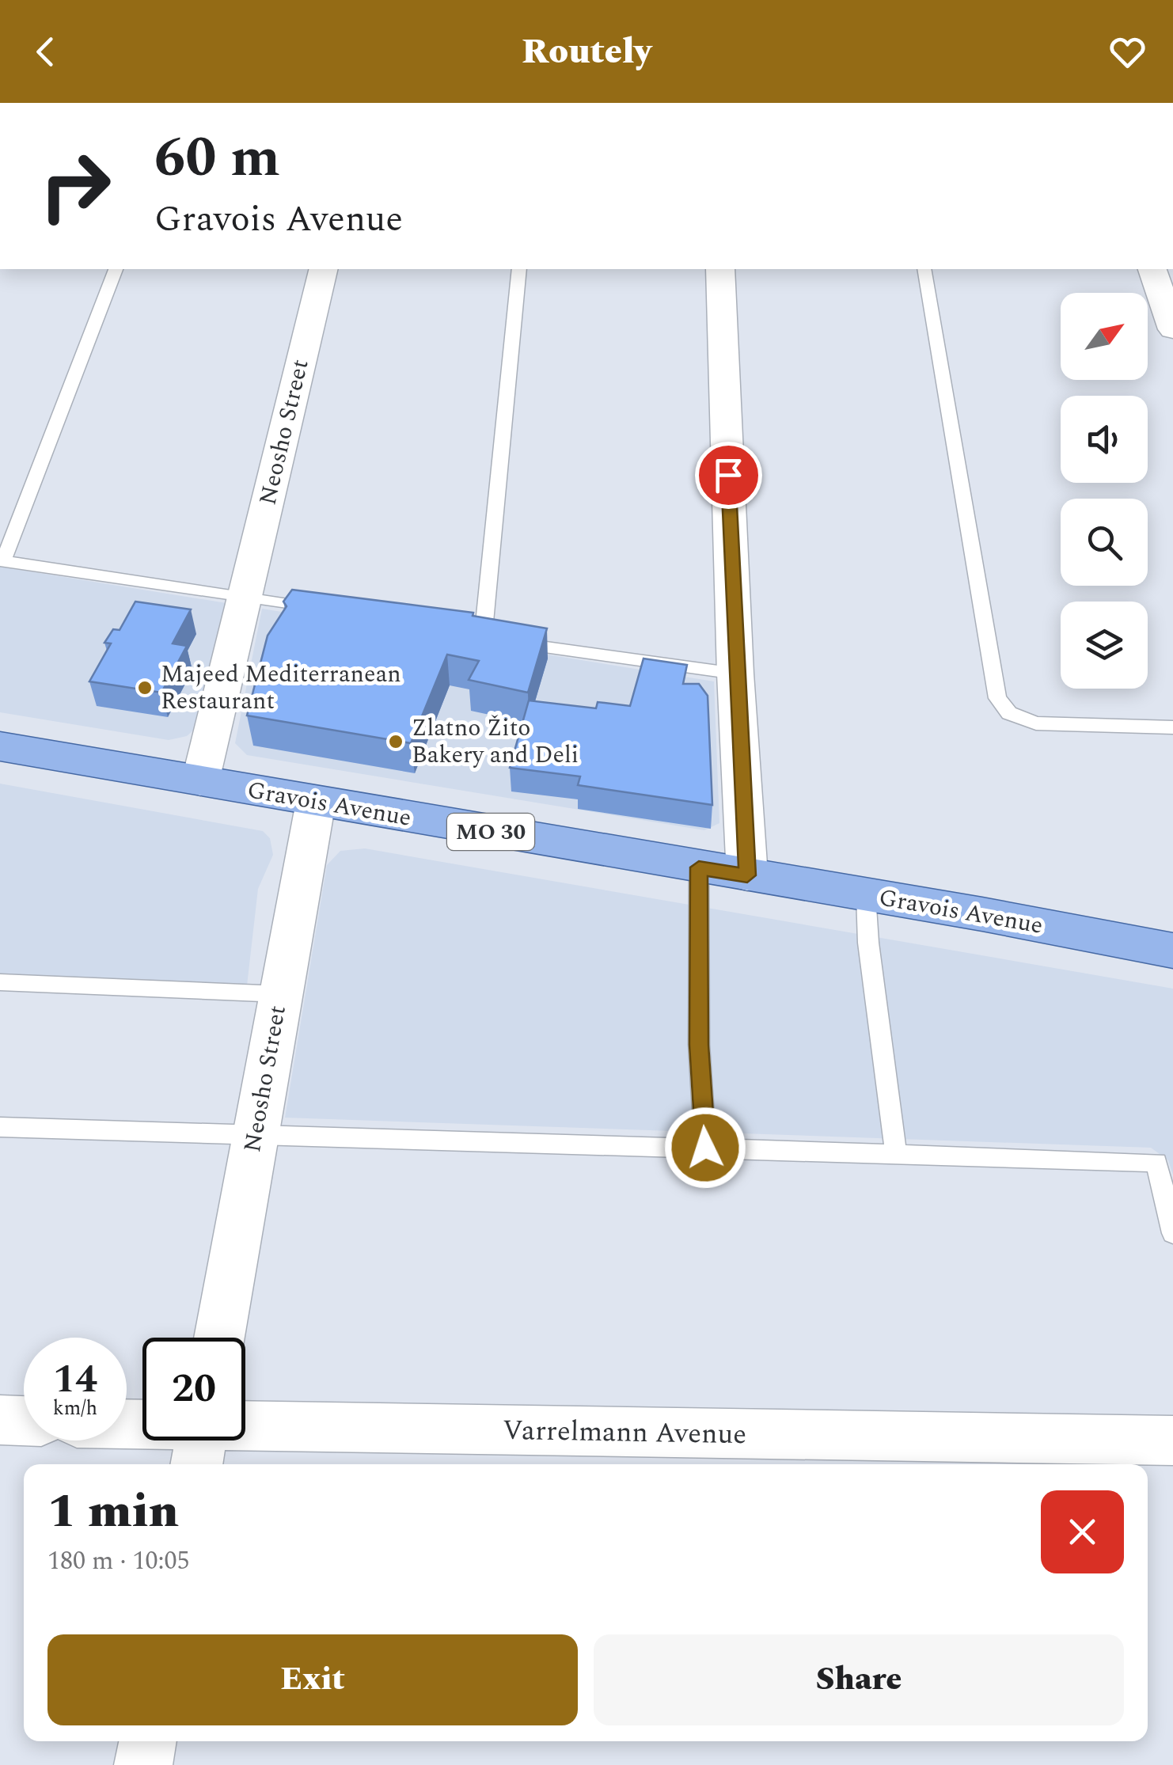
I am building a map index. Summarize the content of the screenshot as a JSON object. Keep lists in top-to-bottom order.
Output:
{
  "streets": {
    "main road": ["Gravois Avenue", "MO 30"],
    "street": ["Neosho Street", "Varrelmann Avenue"]
  },
  "crossings": [
    ["Neosho Street", "Gravois Avenue"]
  ],
  "places": ["Majeed Mediterranean Restaurant", "Zlatno Žito Bakery and Deli"],
  "north": "top right",
  "page": {
    "header": "Routely",
    "turn": ["60 m", "Gravois Avenue"],
    "speed": "14 km/h",
    "limit": "20",
    "heading": ["1 min", "180 m · 10:05"],
    "buttons": ["Exit", "Share"]
  }
}
